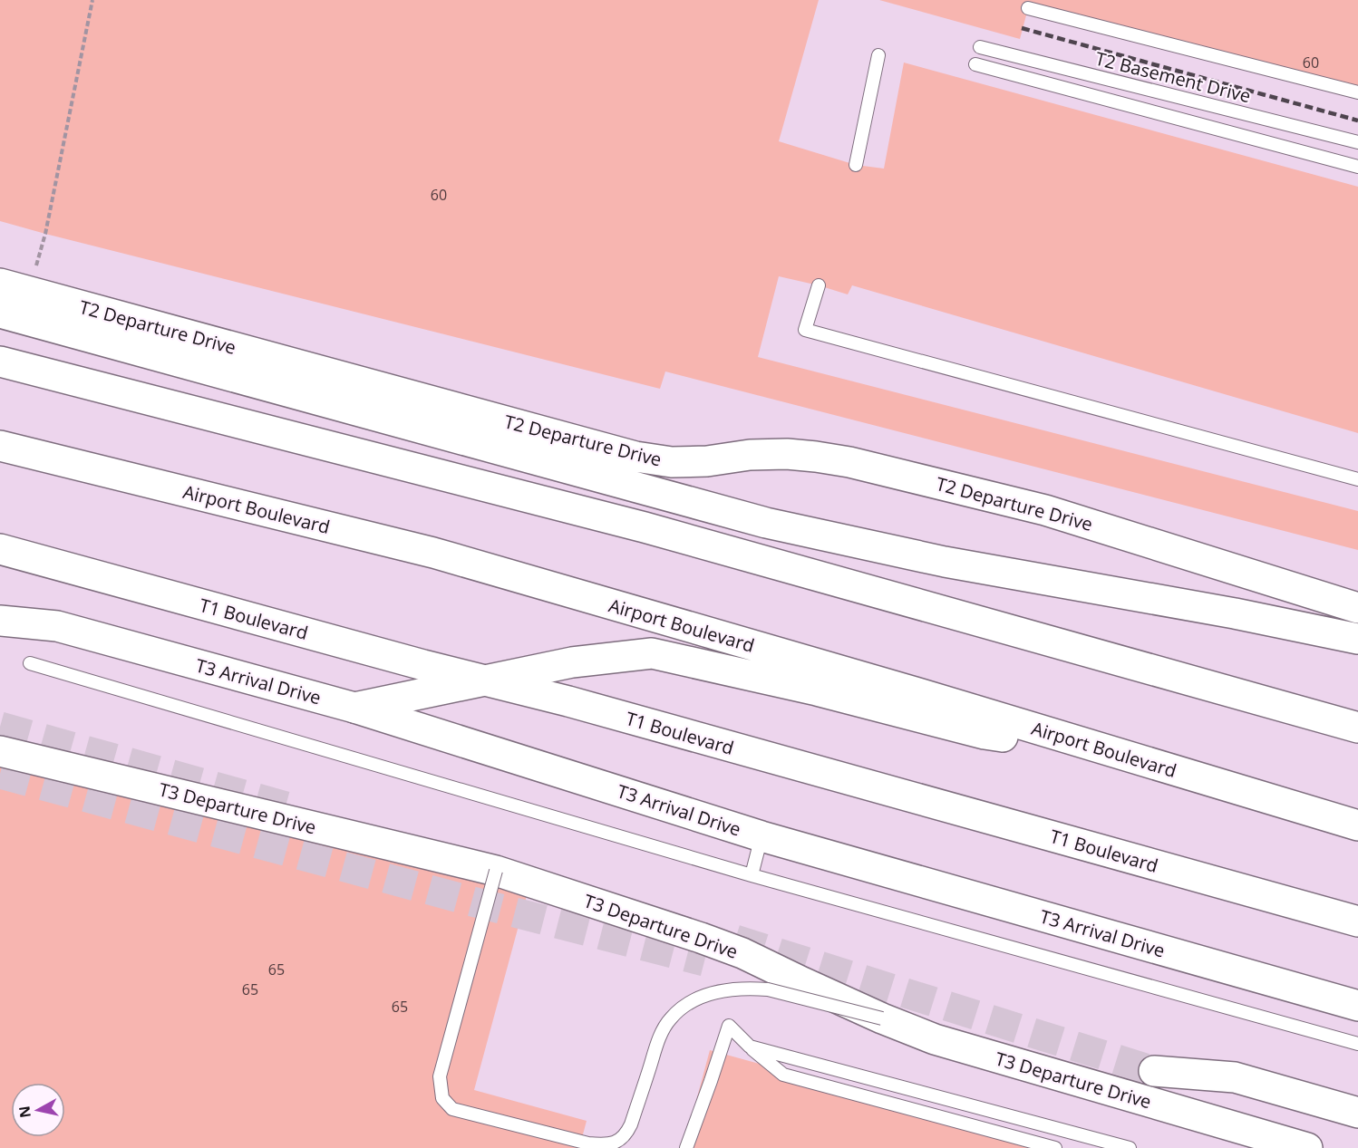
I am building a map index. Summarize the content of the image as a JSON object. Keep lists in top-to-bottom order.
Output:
{
  "streets": {
    "main road": [
      "T2 Departure Drive",
      "Airport Boulevard",
      "T1 Boulevard",
      "T3 Arrival Drive",
      "T3 Departure Drive"
    ],
    "lane": ["T2 Basement Drive"]
  },
  "house_numbers": [
    "60",
    "60",
    "65",
    "65",
    "65"
  ],
  "north": "left"
}
